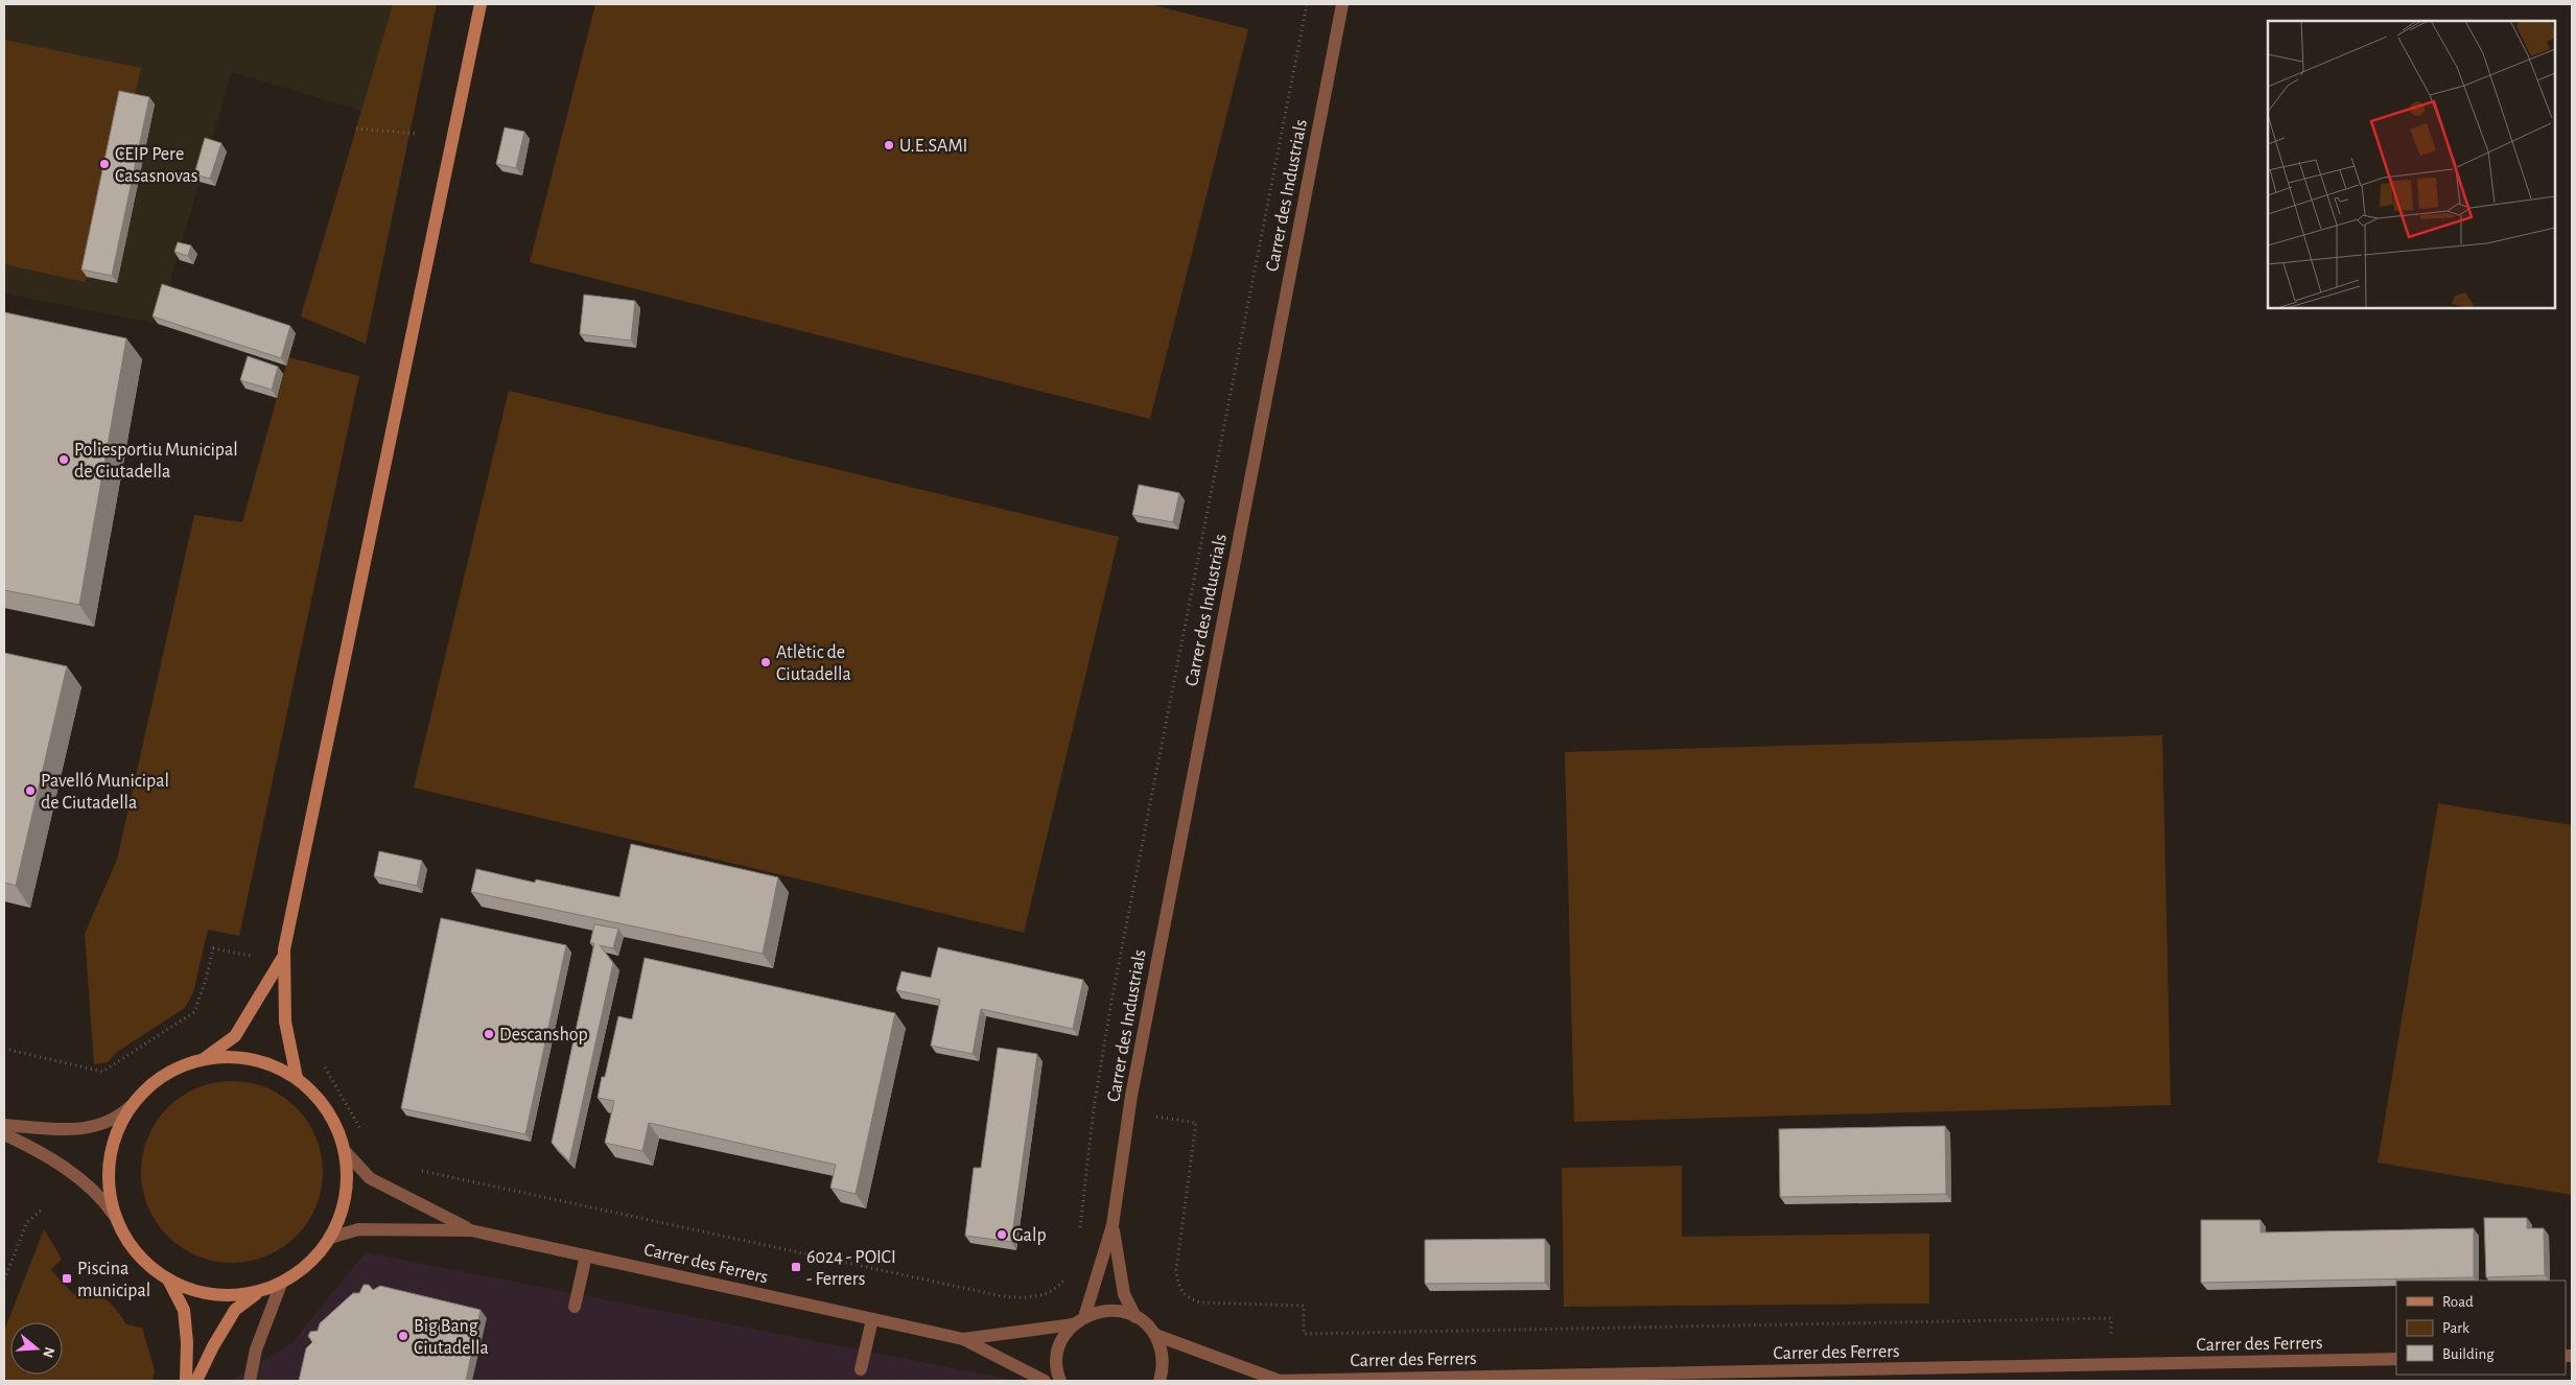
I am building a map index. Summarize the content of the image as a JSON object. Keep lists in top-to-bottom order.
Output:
{
  "streets": {
    "street": ["Carrer des Industrials", "Carrer des Ferrers"]
  },
  "crossings": [
    ["Carrer des Industrials", "Carrer des Ferrers"]
  ],
  "places": {
    "other": [
      "U.E.SAMI",
      "CEIP Pere Casasnovas",
      "Poliesportiu Municipal de Ciutadella",
      "Atlètic de Ciutadella",
      "Pavelló Municipal de Ciutadella",
      "Descanshop",
      "Galp",
      "Big Bang Ciutadella"
    ],
    "transit": ["6024 - POICI - Ferrers", "Piscina municipal"]
  },
  "legend": ["Road", "Park", "Building"],
  "north": "right"
}
